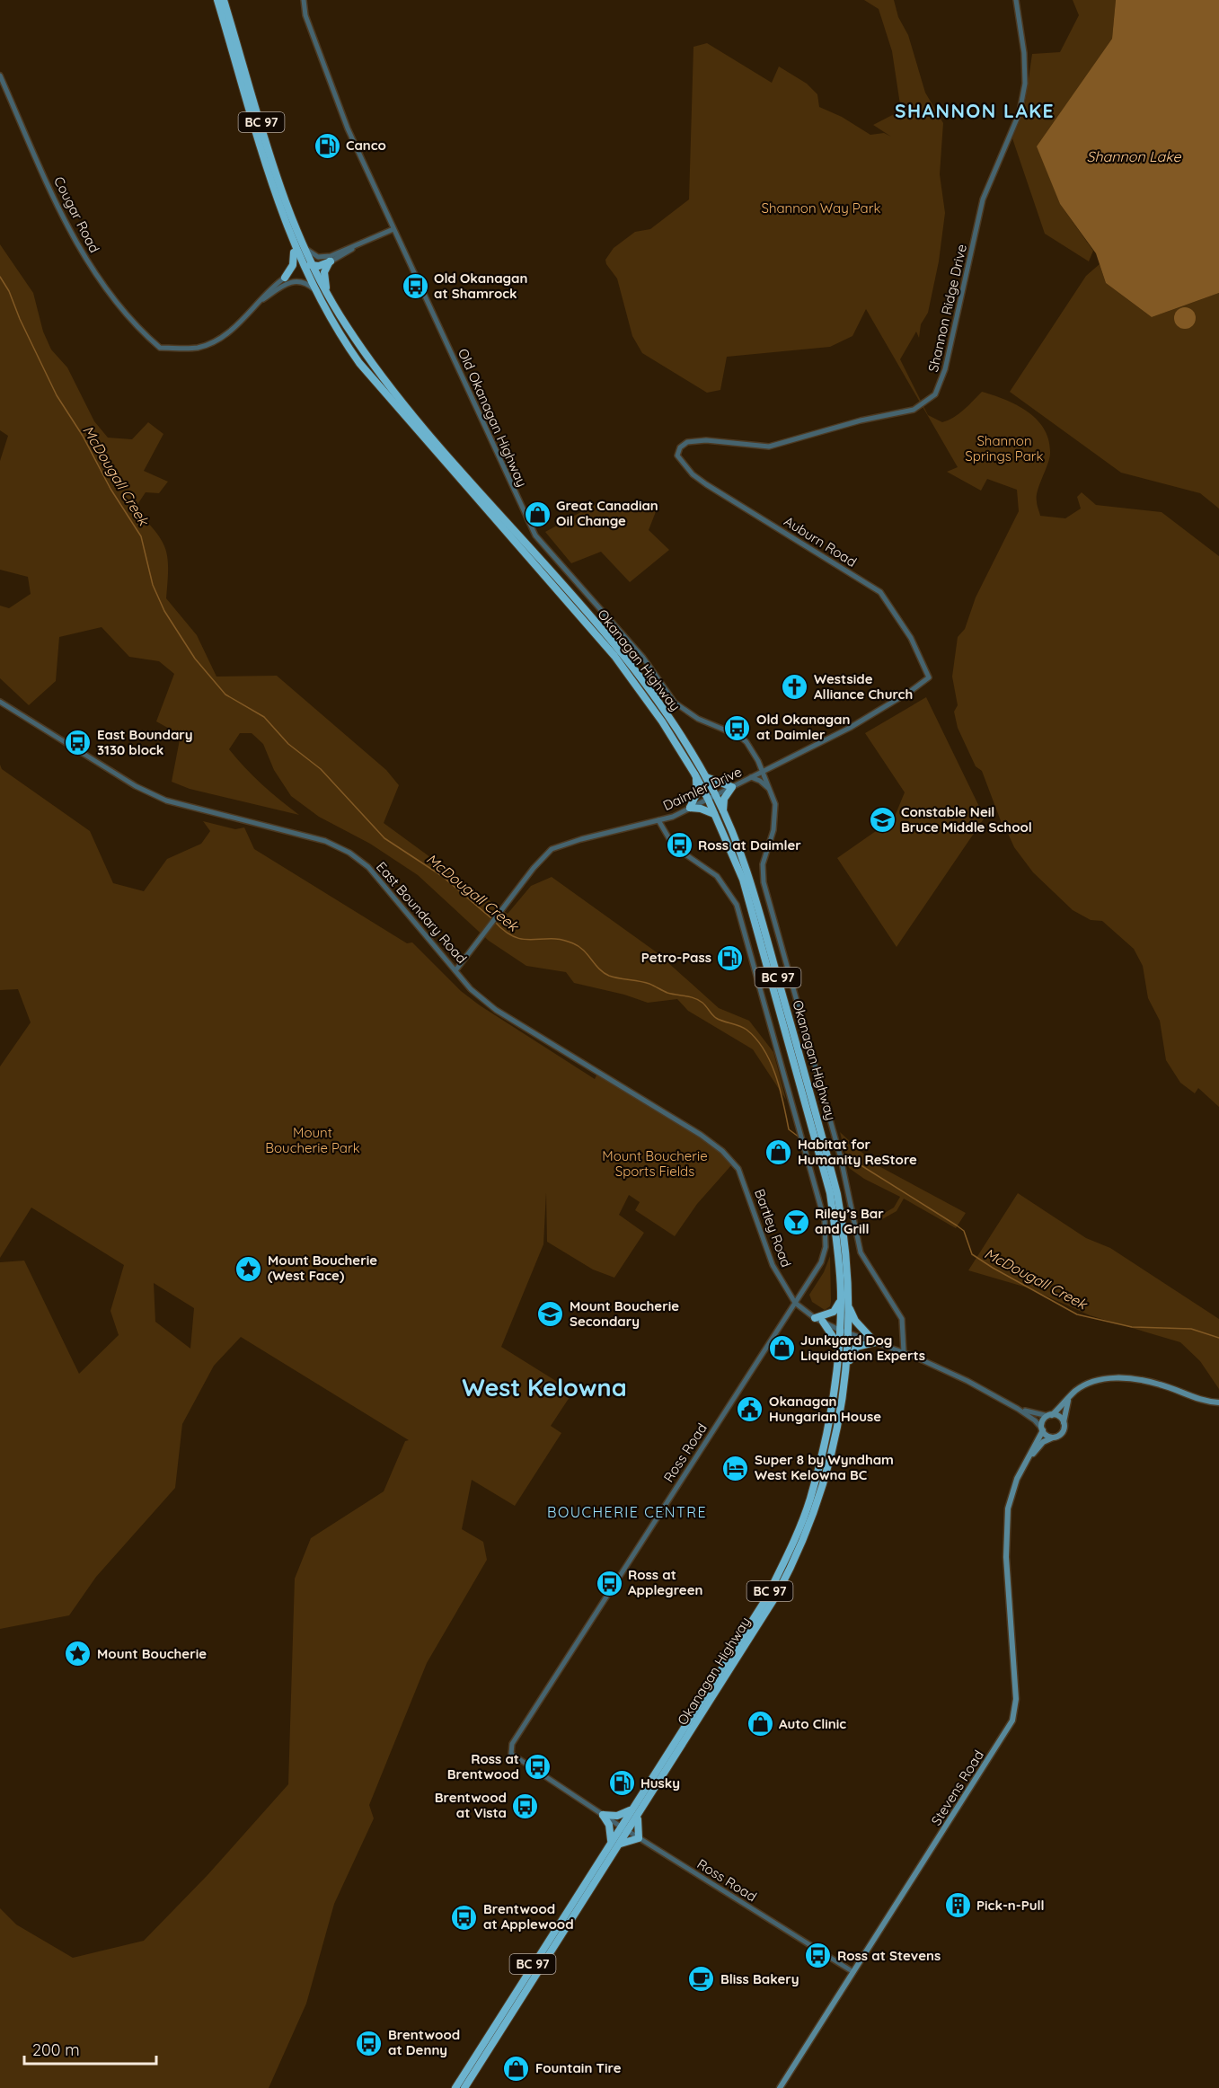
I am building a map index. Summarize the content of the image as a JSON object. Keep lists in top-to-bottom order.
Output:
{
  "streets": {
    "highway": ["BC 97", "Okanagan Highway"],
    "main road": ["Stevens Road"],
    "street": [
      "Cougar Road",
      "Shannon Ridge Drive",
      "Old Okanagan Highway",
      "Auburn Road",
      "Daimler Drive",
      "East Boundary Road",
      "Bartley Road",
      "Ross Road"
    ]
  },
  "crossings": [
    ["Shannon Ridge Drive", "Auburn Road"],
    ["Old Okanagan Highway", "Daimler Drive"],
    ["Old Okanagan Highway", "Bartley Road"],
    ["Auburn Road", "Daimler Drive"],
    ["Okanagan Highway", "Daimler Drive"],
    ["Okanagan Highway", "Bartley Road"],
    ["Okanagan Highway", "Ross Road"],
    ["Daimler Drive", "East Boundary Road"],
    ["Daimler Drive", "Ross Road"],
    ["East Boundary Road", "Bartley Road"],
    ["Bartley Road", "Ross Road"],
    ["Bartley Road", "Stevens Road"],
    ["Ross Road", "Stevens Road"]
  ],
  "districts": ["SHANNON LAKE", "West Kelowna", "BOUCHERIE CENTRE"],
  "water": ["Shannon Lake", "McDougall Creek"],
  "parks": [
    "Shannon Way Park",
    "Shannon Springs Park",
    "Mount Boucherie Park",
    "Mount Boucherie Sports Fields"
  ],
  "places": {
    "fuel station": ["Canco", "Petro-Pass", "Husky"],
    "bus stop": [
      "Old Okanagan at Shamrock",
      "Old Okanagan at Daimler",
      "East Boundary 3130 block",
      "Ross at Daimler",
      "Ross at Applegreen",
      "Ross at Brentwood",
      "Brentwood at Vista",
      "Brentwood at Applewood",
      "Ross at Stevens",
      "Brentwood at Denny"
    ],
    "shop": [
      "Great Canadian Oil Change",
      "Habitat for Humanity ReStore",
      "Junkyard Dog Liquidation Experts",
      "Auto Clinic",
      "Fountain Tire"
    ],
    "church": ["Westside Alliance Church"],
    "school or university": ["Constable Neil Bruce Middle School", "Mount Boucherie Secondary"],
    "bar": ["Riley’s Bar and Grill"],
    "place": ["Mount Boucherie (West Face)", "Mount Boucherie"],
    "public building": ["Okanagan Hungarian House"],
    "hotel": ["Super 8 by Wyndham West Kelowna BC"],
    "building": ["Pick-n-Pull"],
    "cafe": ["Bliss Bakery"]
  },
  "scale_bar": "200 m"
}
